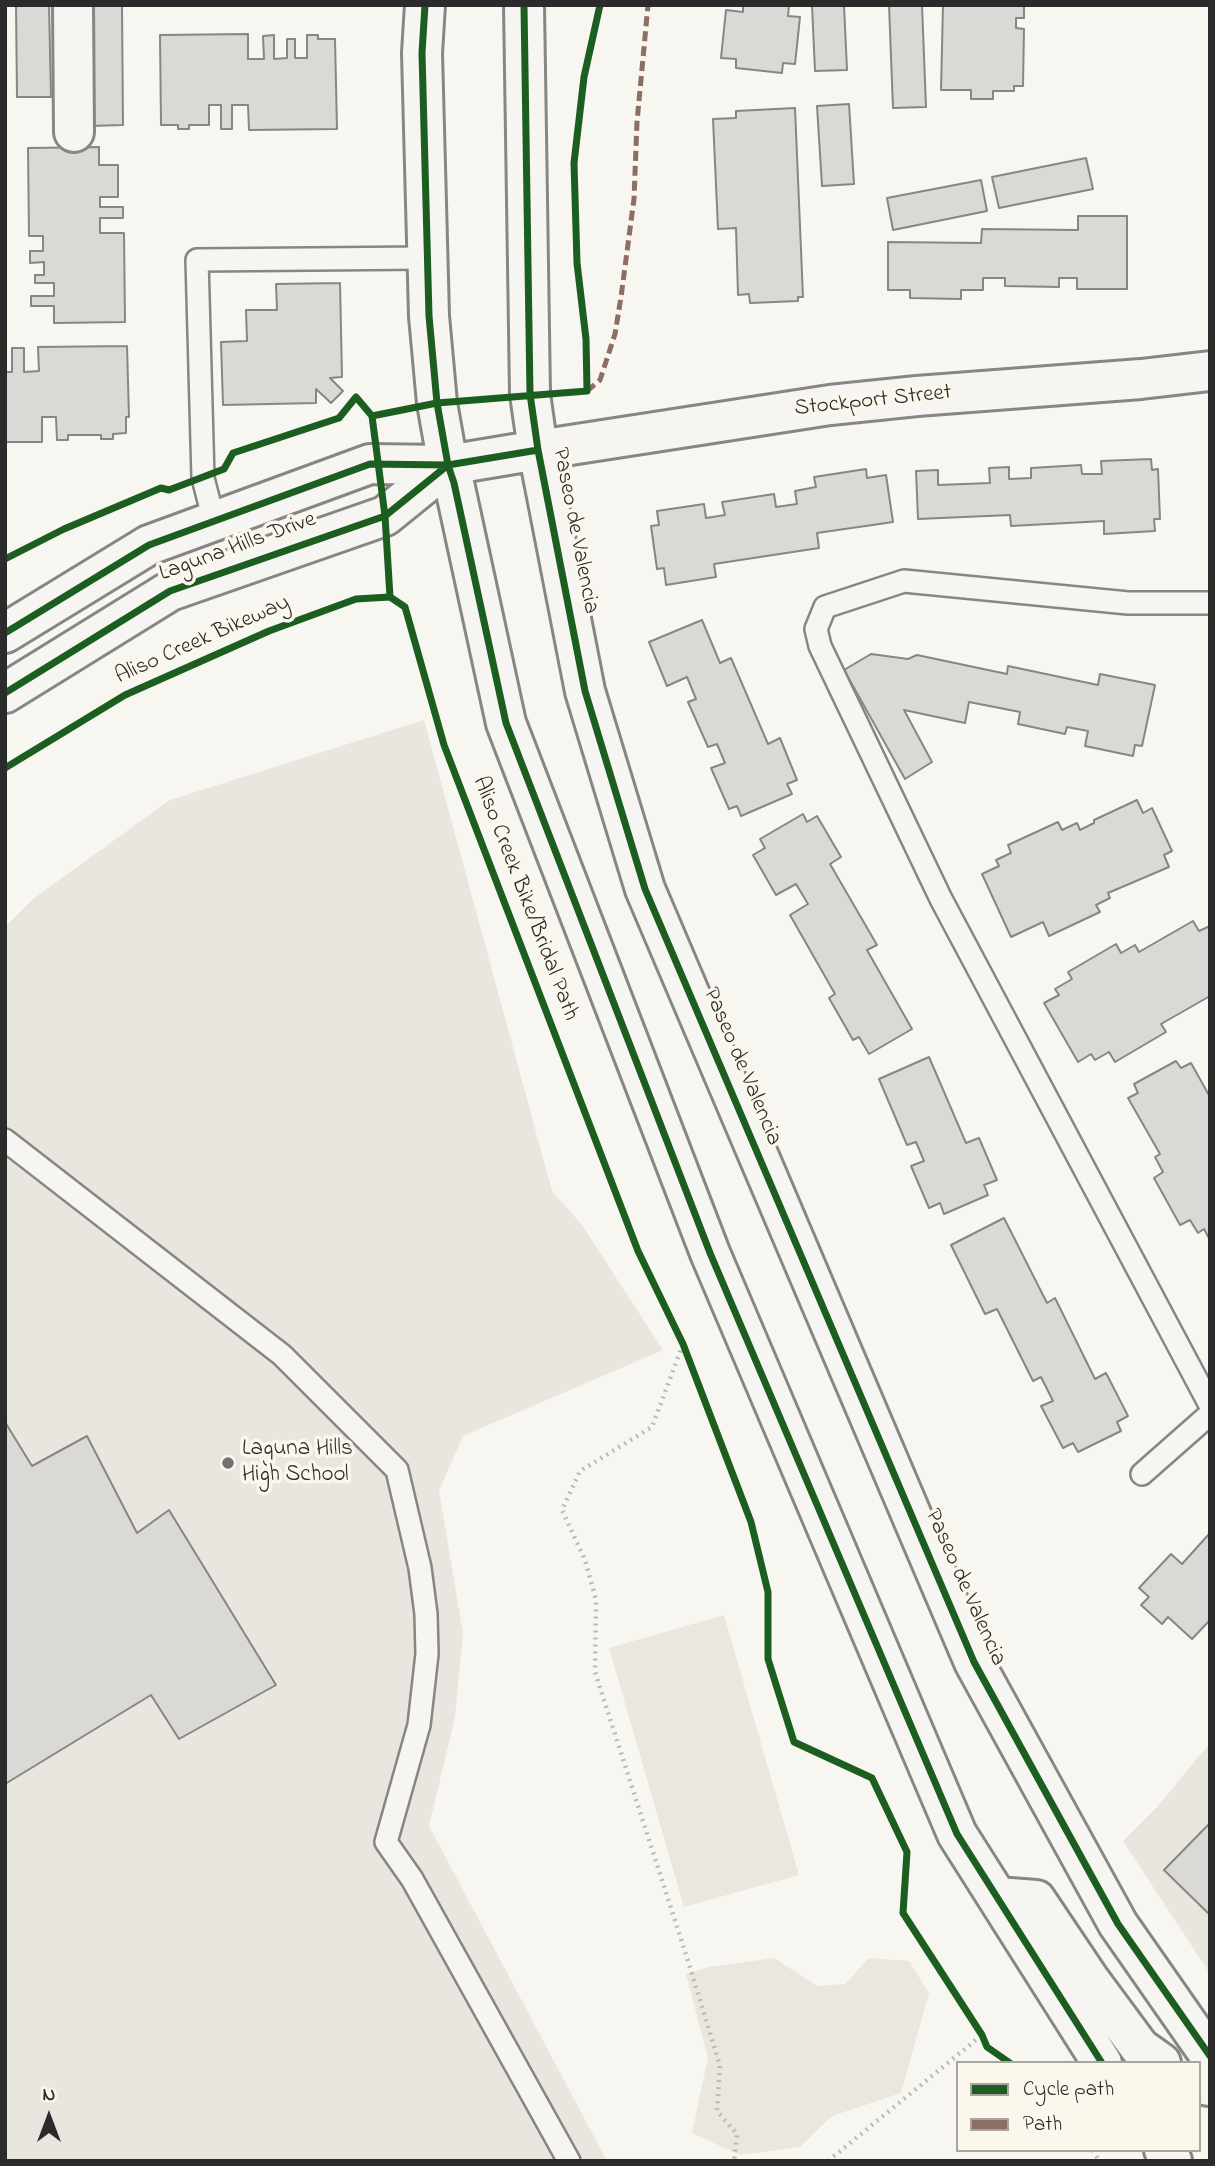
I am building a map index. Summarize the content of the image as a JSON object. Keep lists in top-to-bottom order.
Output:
{
  "streets": {
    "main road": ["Stockport Street", "Paseo de Valencia", "Laguna Hills Drive"],
    "cycle path": ["Aliso Creek Bikeway", "Aliso Creek Bike/Bridal Path"]
  },
  "crossings": [
    ["Stockport Street", "Paseo de Valencia"],
    ["Stockport Street", "Laguna Hills Drive"],
    ["Paseo de Valencia", "Laguna Hills Drive"]
  ],
  "places": ["Laguna Hills High School"],
  "legend": ["Cycle path", "Path"],
  "north": "top"
}
